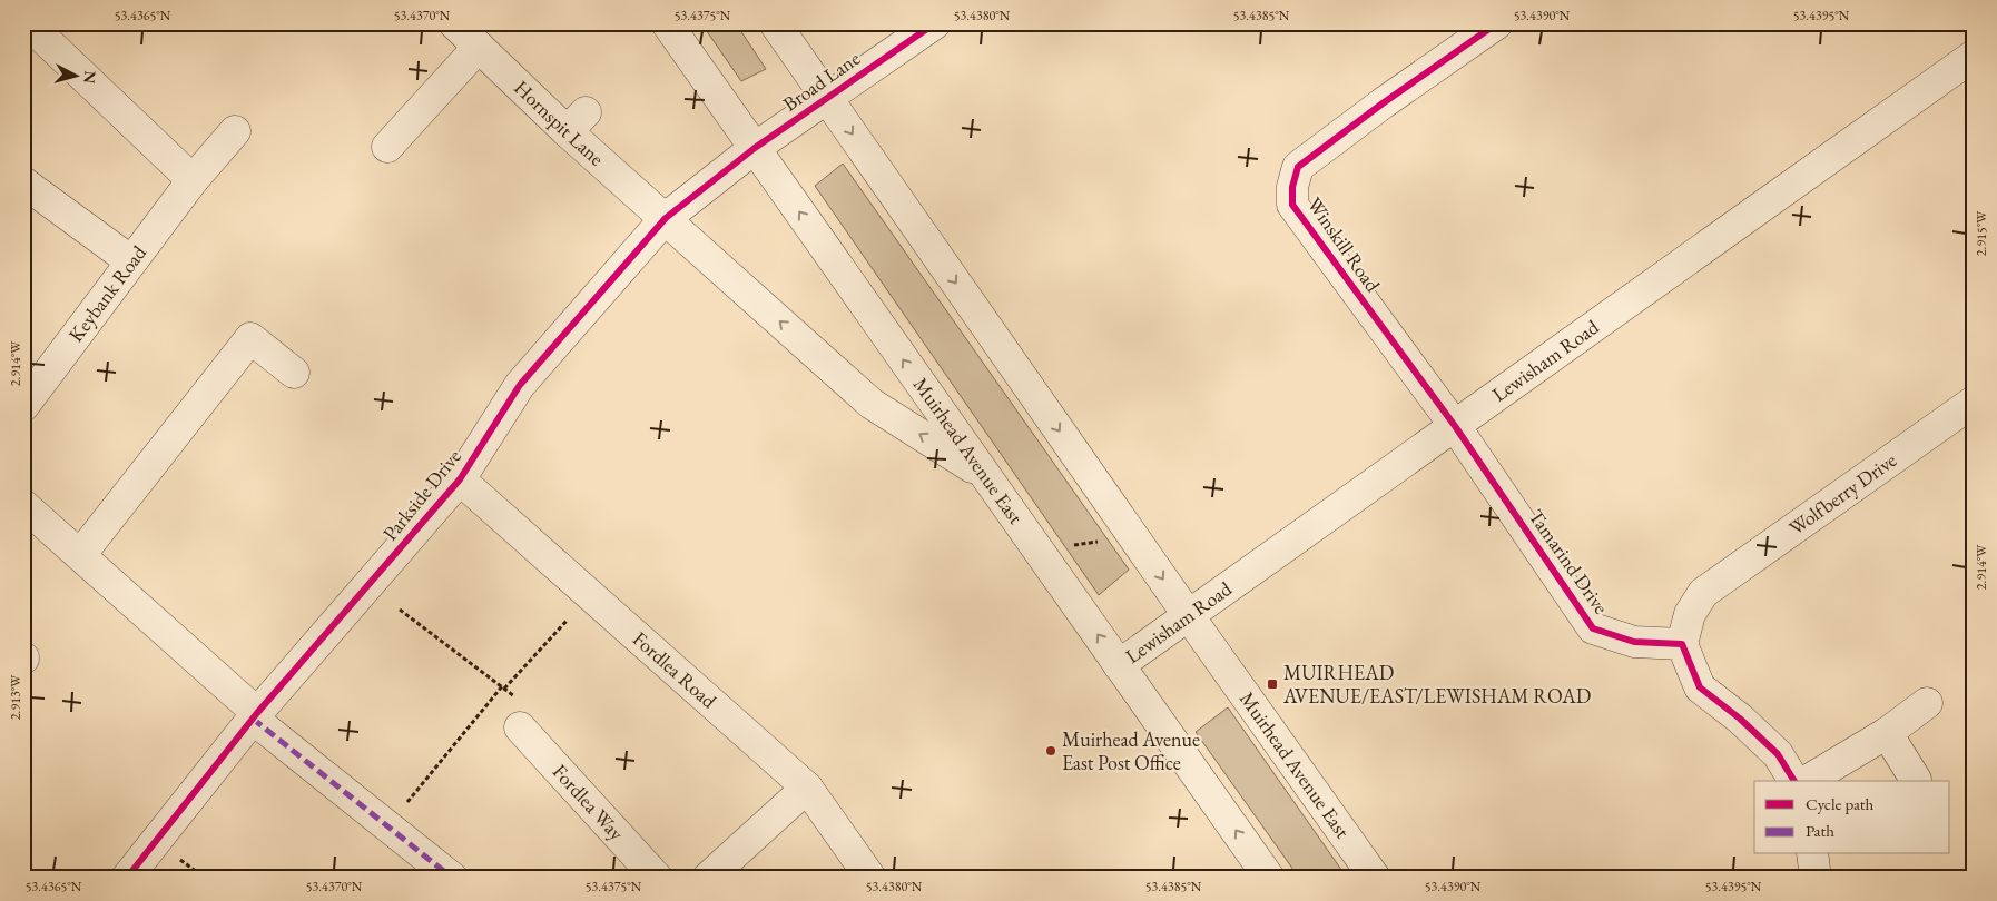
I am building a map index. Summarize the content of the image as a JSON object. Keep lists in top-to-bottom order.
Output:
{
  "streets": {
    "street": [
      "Broad Lane",
      "Hornspit Lane",
      "Winskill Road",
      "Keybank Road",
      "Lewisham Road",
      "Muirhead Avenue East",
      "Wolfberry Drive",
      "Parkside Drive",
      "Tamarind Drive",
      "Fordlea Road",
      "Fordlea Way"
    ]
  },
  "crossings": [
    ["Broad Lane", "Muirhead Avenue East"],
    ["Broad Lane", "Parkside Drive"],
    ["Hornspit Lane", "Muirhead Avenue East"],
    ["Hornspit Lane", "Parkside Drive"],
    ["Winskill Road", "Lewisham Road"],
    ["Winskill Road", "Tamarind Drive"],
    ["Lewisham Road", "Muirhead Avenue East"],
    ["Lewisham Road", "Tamarind Drive"],
    ["Muirhead Avenue East", "Parkside Drive"],
    ["Wolfberry Drive", "Tamarind Drive"],
    ["Parkside Drive", "Fordlea Road"]
  ],
  "one_way": ["Hornspit Lane"],
  "places": {
    "transit": ["MUIRHEAD AVENUE/EAST/LEWISHAM ROAD"],
    "other": ["Muirhead Avenue East Post Office"]
  },
  "legend": ["Cycle path", "Path"],
  "north": "right",
  "coordinates": [
    "53.4365°N",
    "53.4370°N",
    "53.4375°N",
    "53.4380°N",
    "53.4385°N",
    "53.4390°N",
    "53.4395°N",
    "2.915°W",
    "2.914°W",
    "2.913°W"
  ]
}
